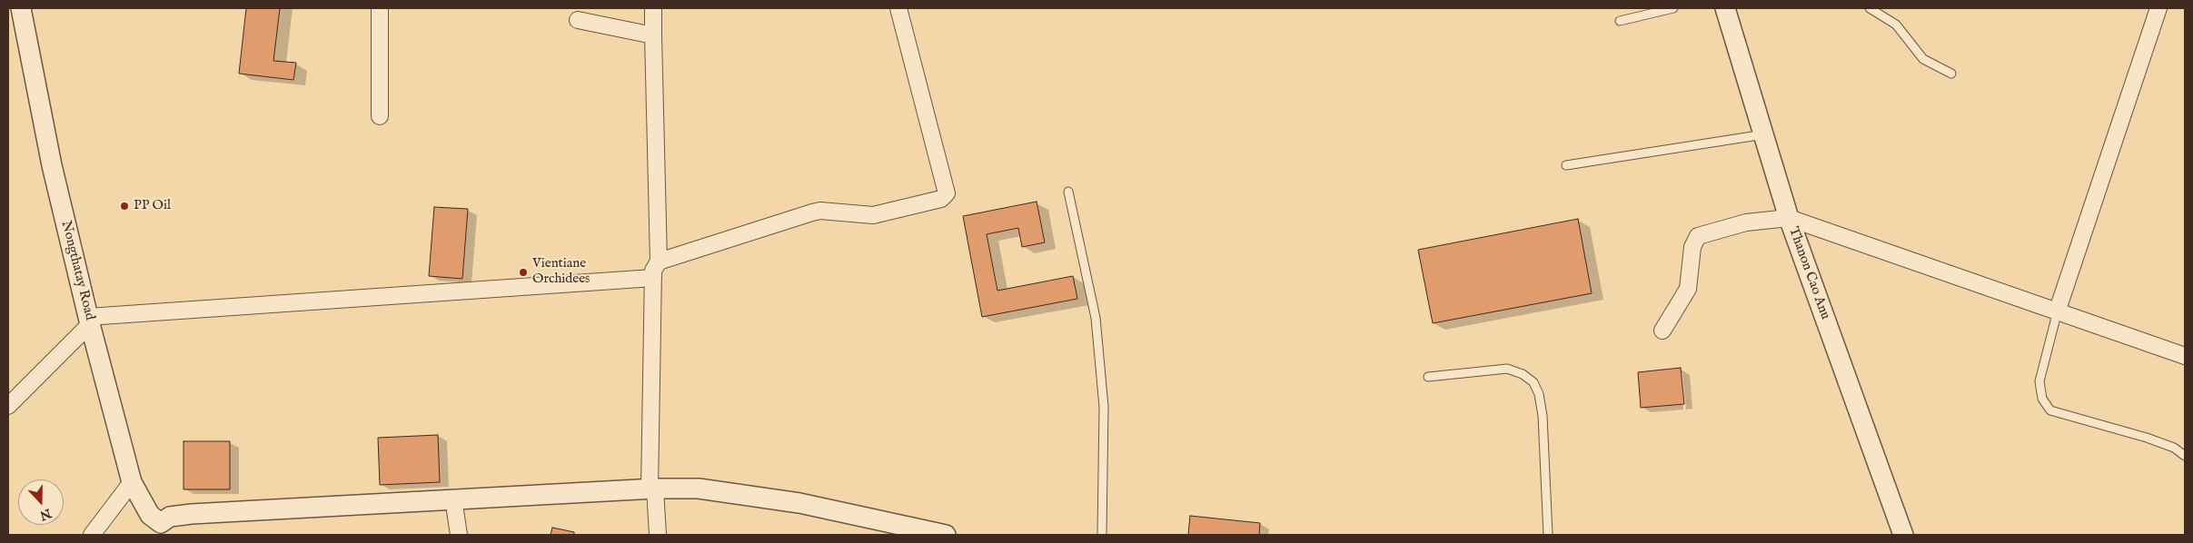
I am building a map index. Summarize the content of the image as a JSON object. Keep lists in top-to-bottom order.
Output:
{
  "streets": {
    "street": ["Nongthatay Road", "Thanon Cao Anu"]
  },
  "places": ["PP Oil", "Vientiane Orchidees"],
  "north": "bottom"
}
